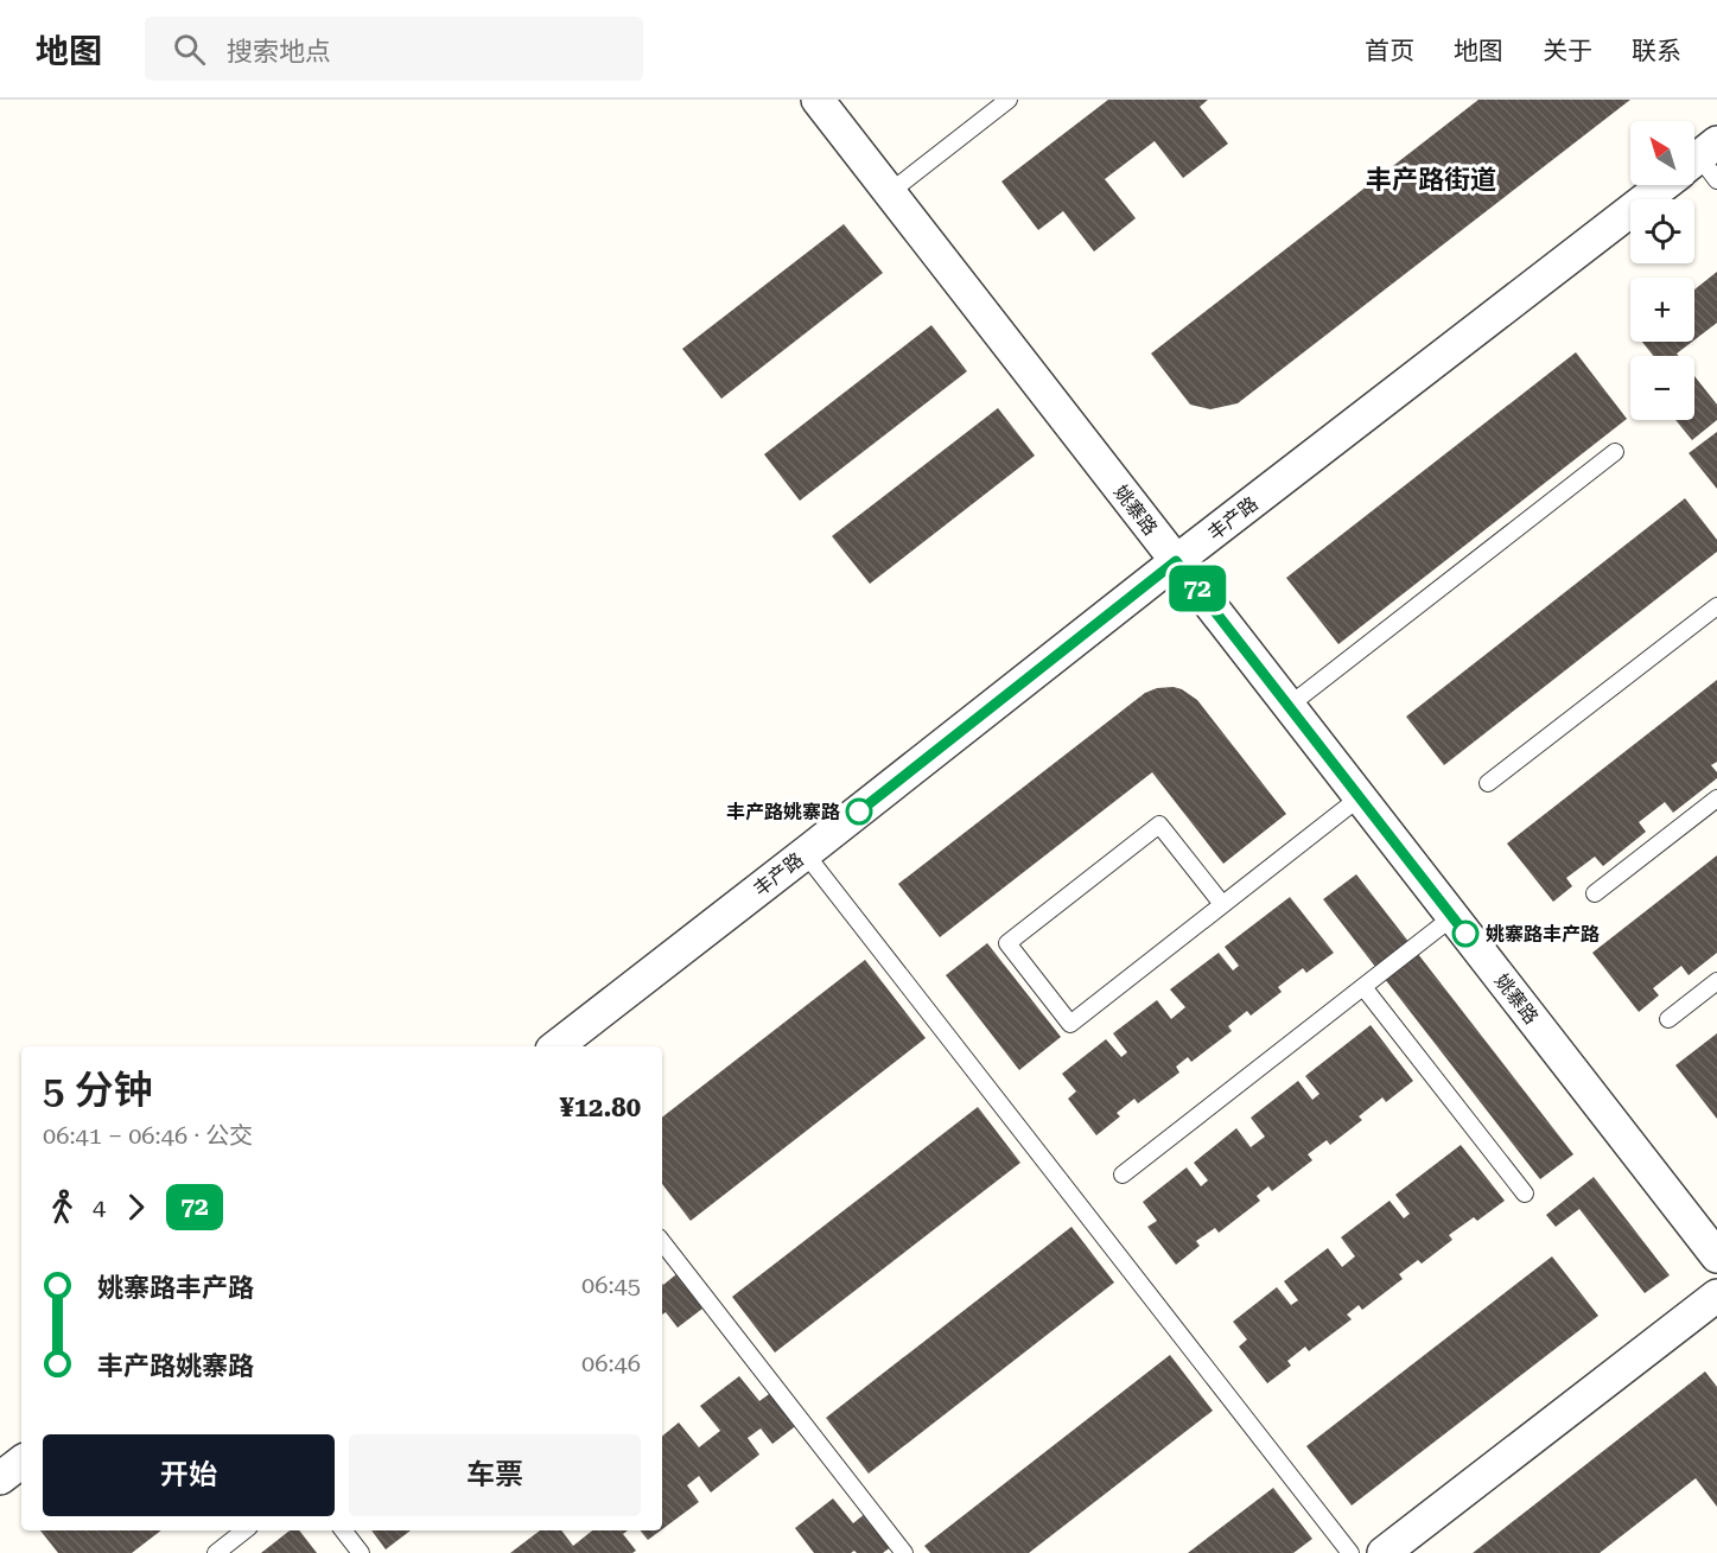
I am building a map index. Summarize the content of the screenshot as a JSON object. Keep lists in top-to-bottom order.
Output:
{
  "streets": {
    "street": ["姚寨路", "丰产路"]
  },
  "crossings": [
    ["姚寨路", "丰产路"]
  ],
  "districts": ["丰产路街道"],
  "places": ["丰产路姚寨路", "姚寨路丰产路"],
  "lines": ["bus line 72"],
  "north": "top left",
  "page": {
    "header": "地图",
    "search": "搜索地点",
    "nav": [
      "首页",
      "地图",
      "关于",
      "联系"
    ],
    "on_map": "72",
    "map_buttons": ["+", "−"],
    "heading": ["5 分钟", "06:41 – 06:46 · 公交", "¥12.80"],
    "legs": ["4", "72"],
    "list": [
      {
        "name": "姚寨路丰产路",
        "value": "06:45"
      },
      {
        "name": "丰产路姚寨路",
        "value": "06:46"
      }
    ],
    "buttons": ["开始", "车票"]
  }
}
